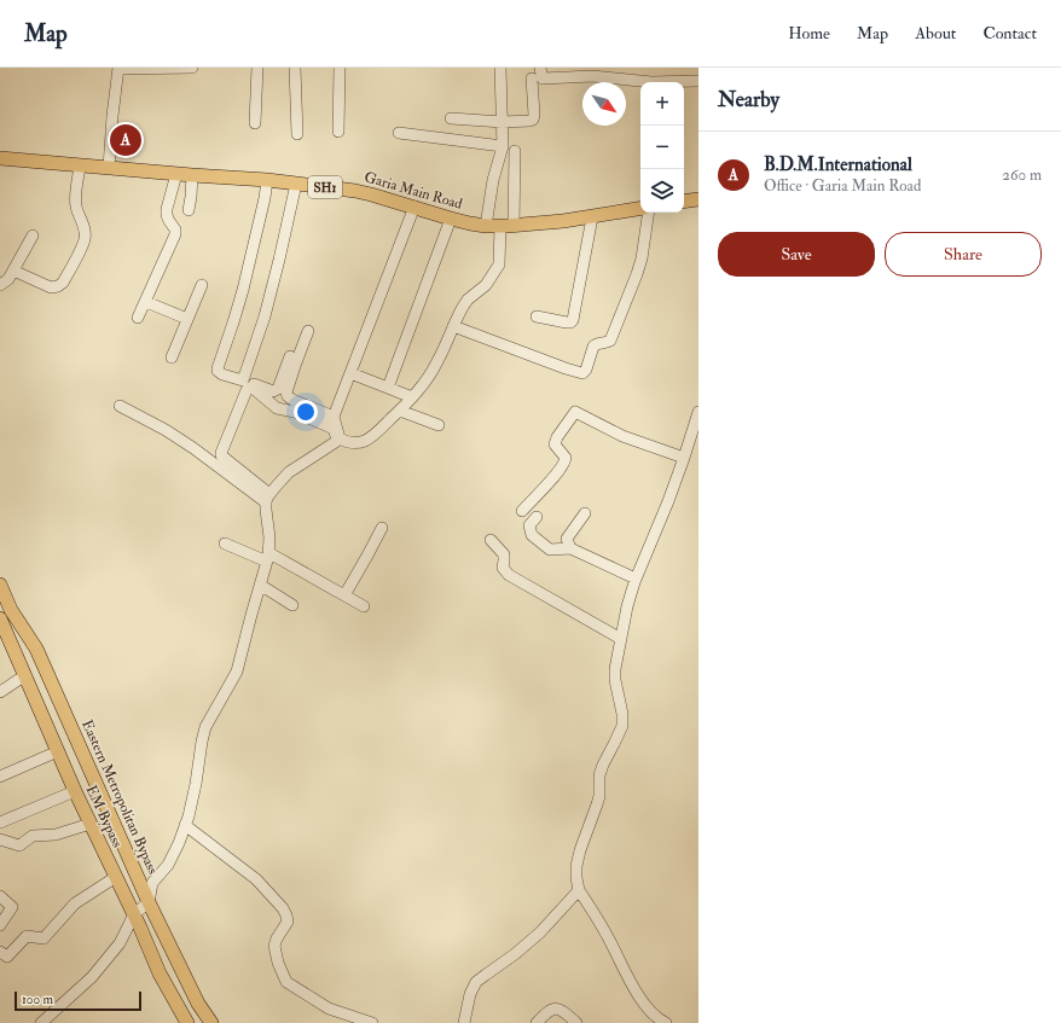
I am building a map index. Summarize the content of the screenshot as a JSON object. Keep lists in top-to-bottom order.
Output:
{
  "streets": {
    "main road": [
      "SH1",
      "Garia Main Road",
      "Eastern Metropolitan Bypass",
      "EM Bypass"
    ]
  },
  "crossings": [
    ["Eastern Metropolitan Bypass", "EM Bypass"]
  ],
  "scale_bar": "100 m",
  "north": "bottom right",
  "page": {
    "header": "Map",
    "nav": [
      "Home",
      "Map",
      "About",
      "Contact"
    ],
    "heading": "Nearby",
    "map_buttons": ["+", "−"],
    "pins": "A",
    "list": [
      {
        "mark": "A",
        "name": "B.D.M.International",
        "note": "Office · Garia Main Road",
        "value": "260 m"
      }
    ],
    "buttons": ["Save", "Share"],
    "scale": "100 m"
  }
}
